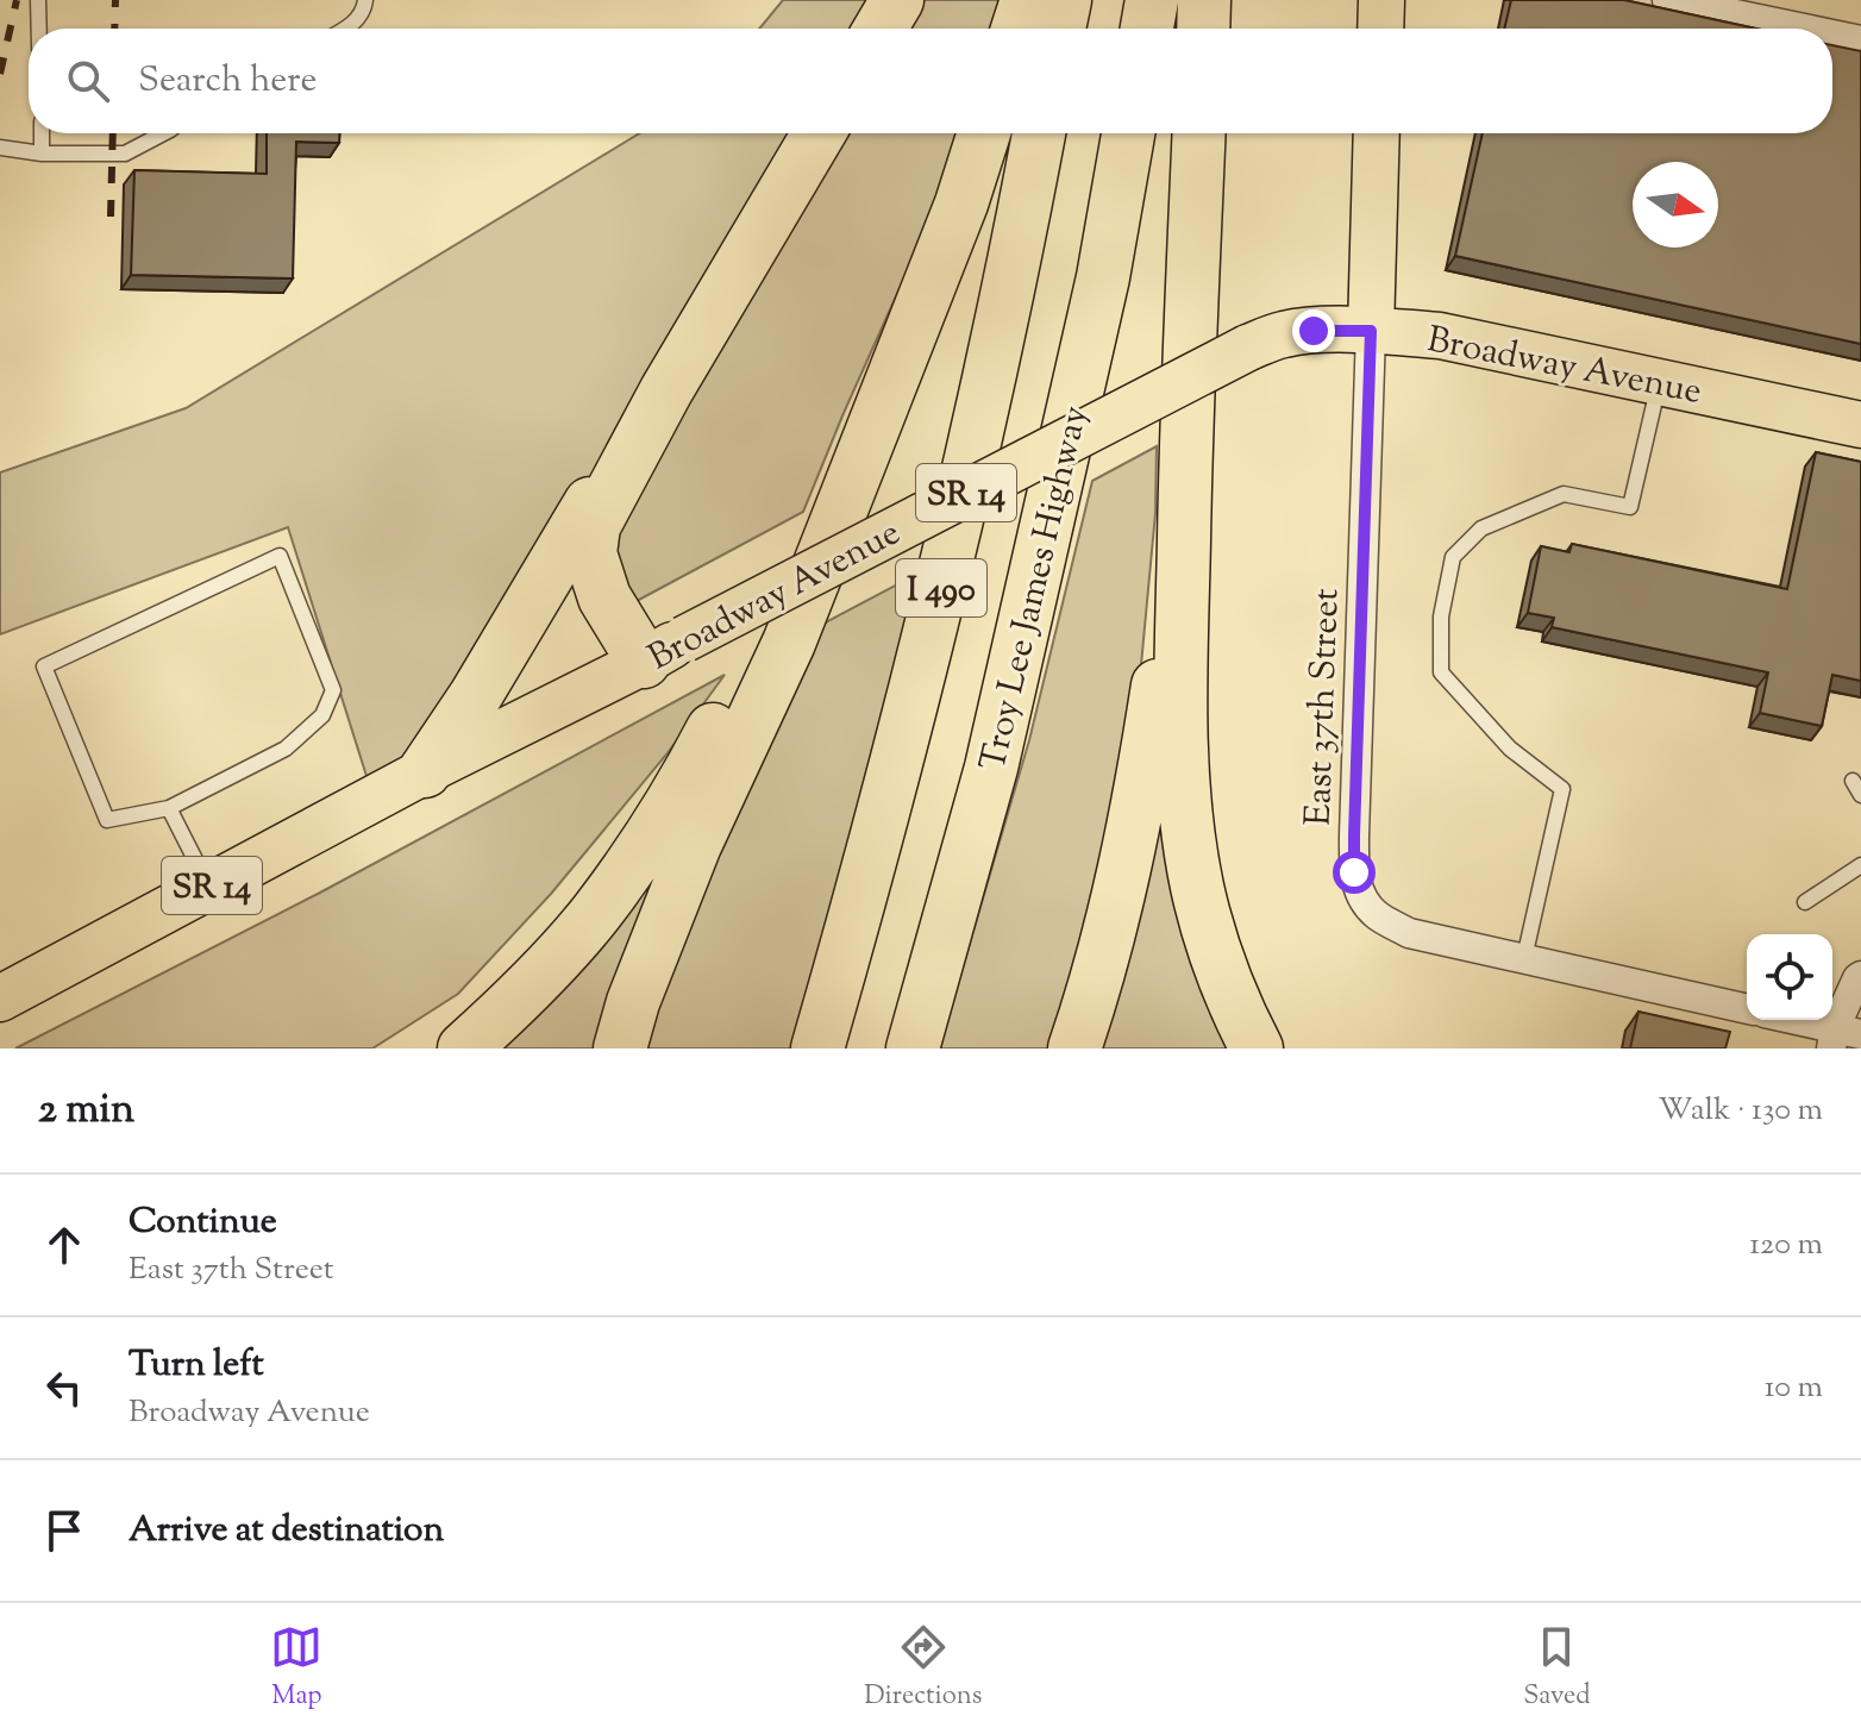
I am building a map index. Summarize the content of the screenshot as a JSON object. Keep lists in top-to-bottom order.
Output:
{
  "streets": {
    "highway": ["I 490", "Troy Lee James Highway"],
    "main road": ["Broadway Avenue", "SR 14"],
    "street": ["East 37th Street"]
  },
  "crossings": [
    ["Broadway Avenue", "East 37th Street"]
  ],
  "north": "right",
  "page": {
    "search": "Search here",
    "heading": ["2 min", "Walk · 130 m"],
    "list": [
      ["Continue", "East 37th Street", "120 m"],
      ["Turn left", "Broadway Avenue", "10 m"],
      "Arrive at destination"
    ],
    "nav": ["Map", "Directions", "Saved"]
  }
}
